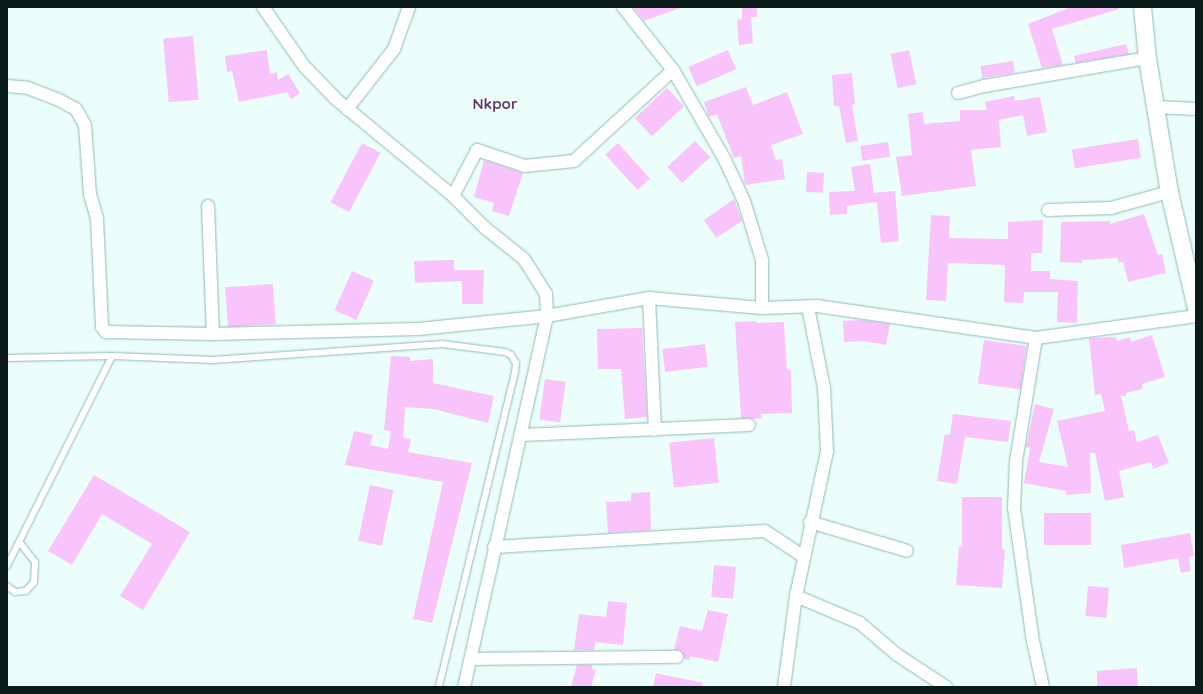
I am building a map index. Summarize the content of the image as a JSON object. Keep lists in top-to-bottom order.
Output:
{
  "districts": ["Nkpor"]
}
